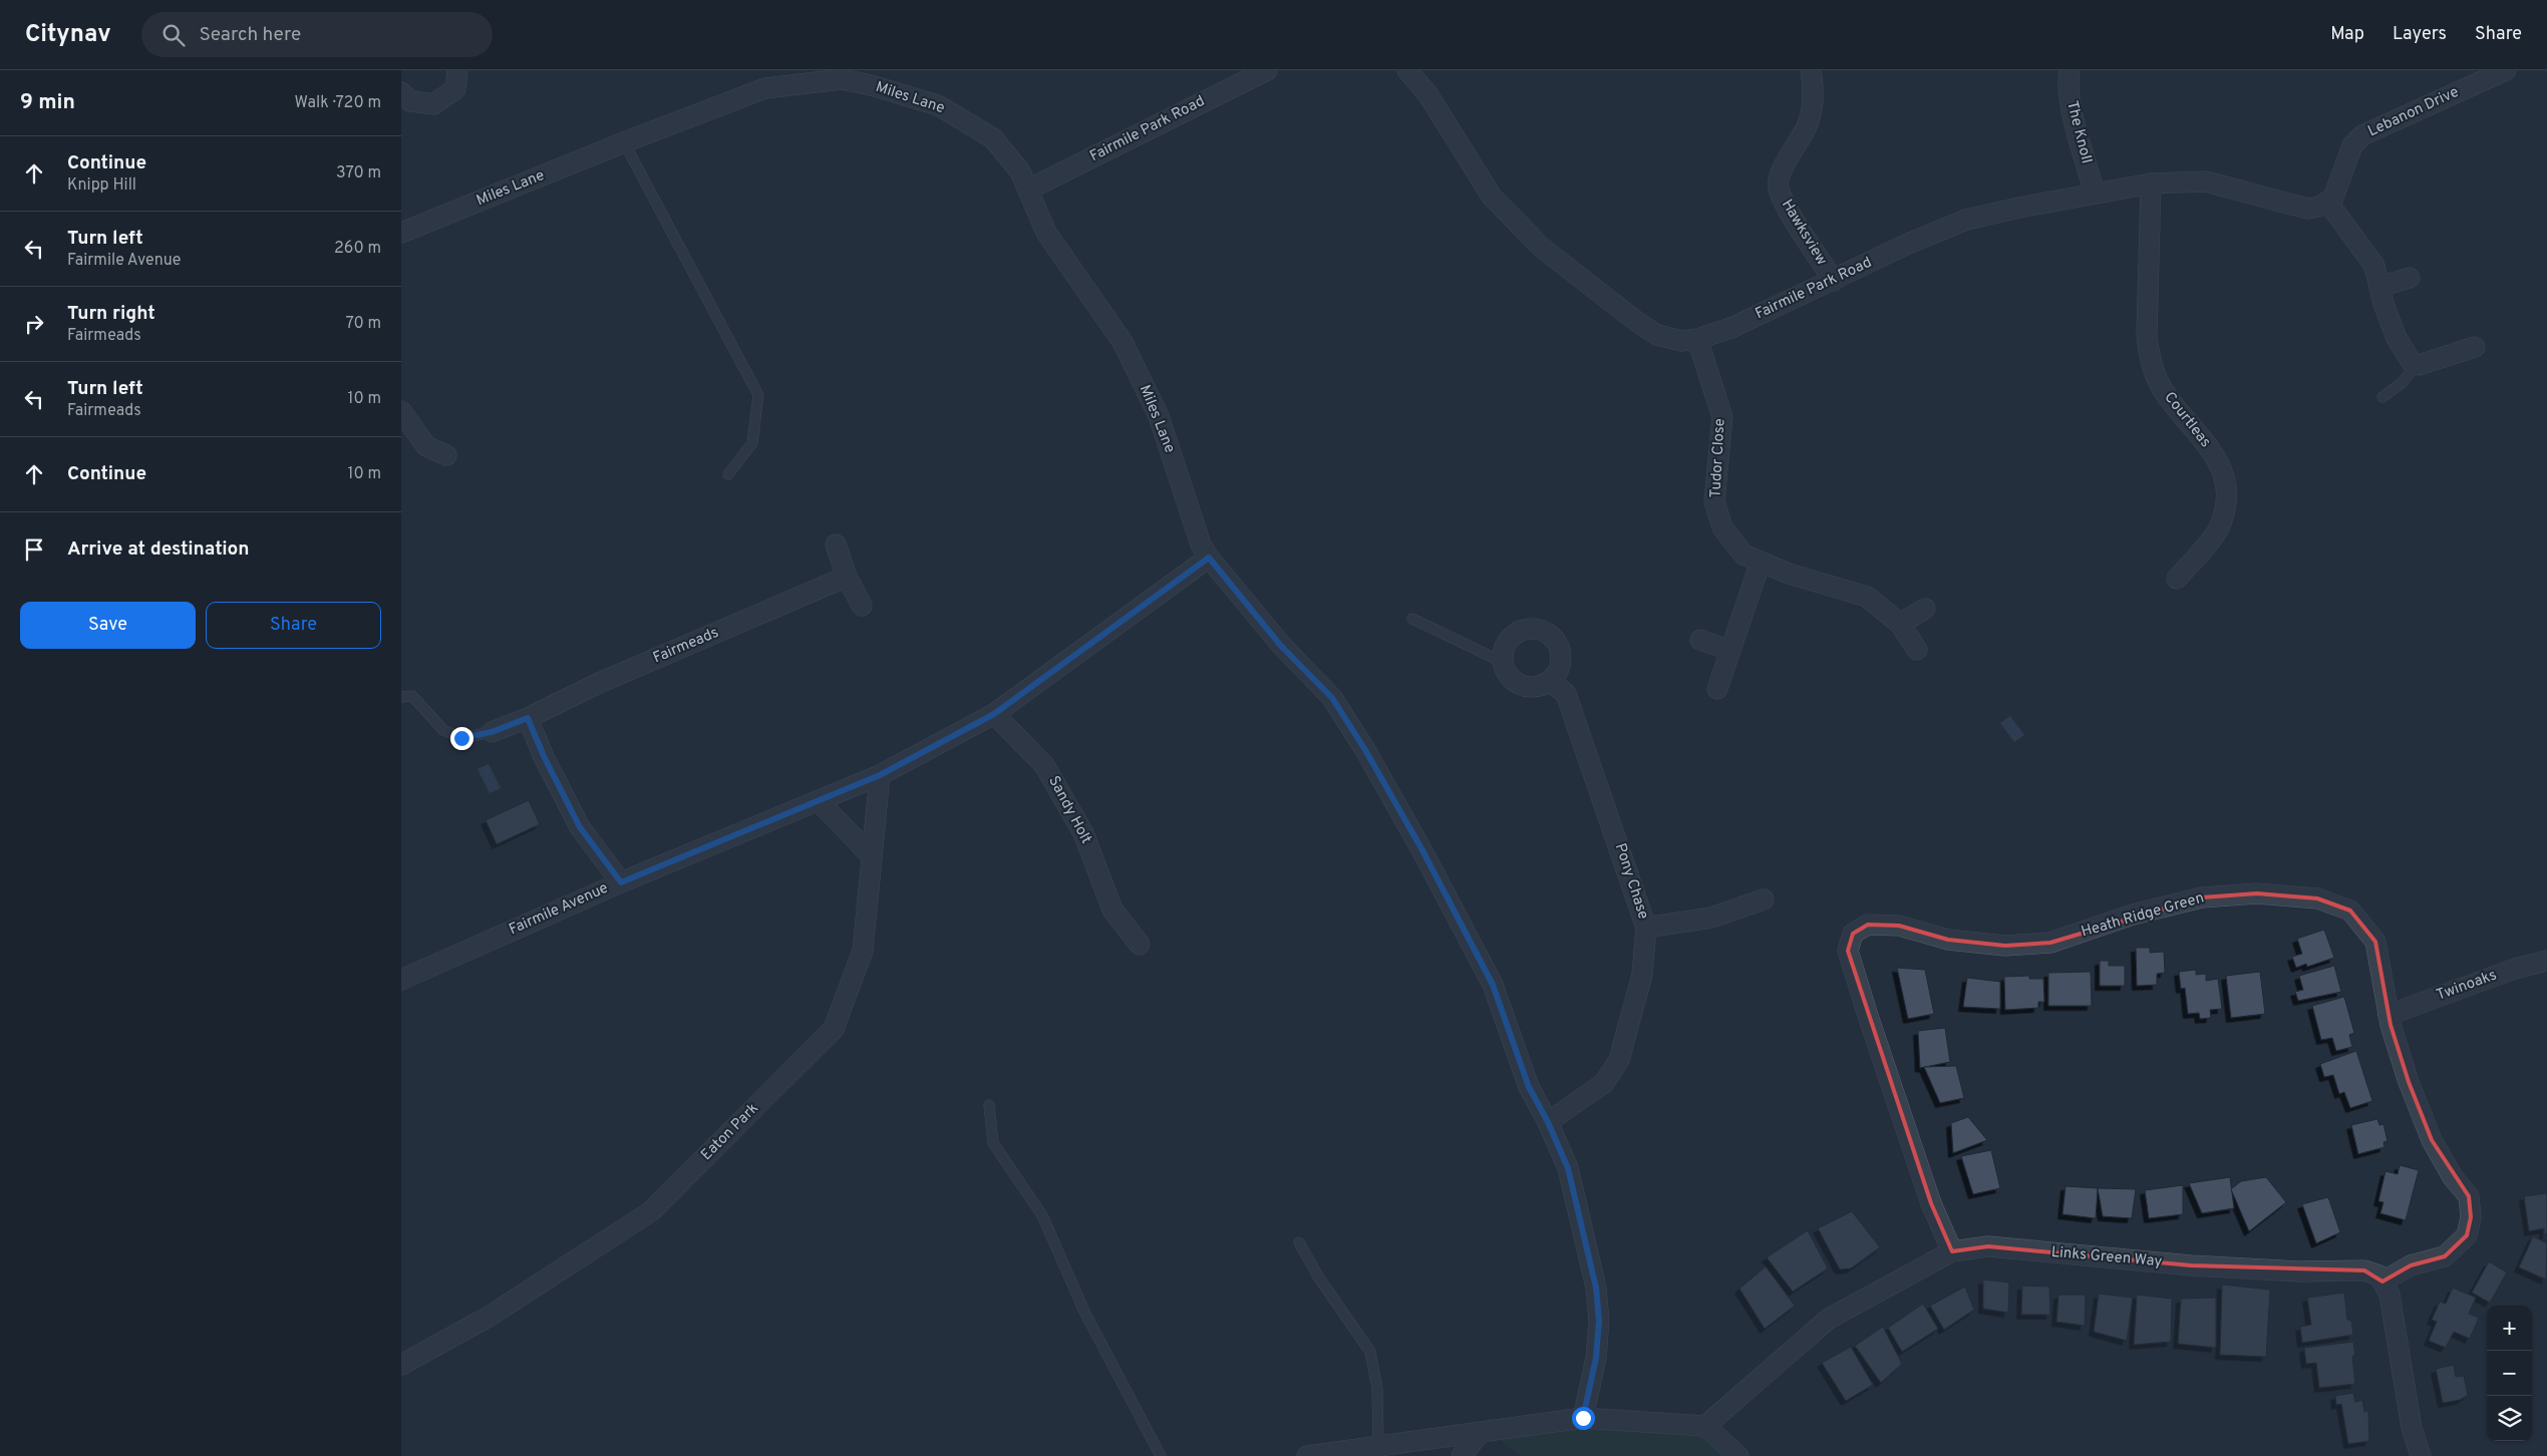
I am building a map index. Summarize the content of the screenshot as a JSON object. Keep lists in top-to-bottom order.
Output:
{
  "streets": {
    "street": [
      "Miles Lane",
      "Lebanon Drive",
      "Fairmile Park Road",
      "The Knoll",
      "Hawksview",
      "Courtleas",
      "Tudor Close",
      "Fairmeads",
      "Sandy Holt",
      "Pony Chase",
      "Fairmile Avenue",
      "Heath Ridge Green",
      "Twinoaks",
      "Eaton Park",
      "Links Green Way"
    ]
  },
  "crossings": [
    ["Miles Lane", "Fairmile Park Road"],
    ["Miles Lane", "Pony Chase"],
    ["Miles Lane", "Fairmile Avenue"],
    ["Lebanon Drive", "Fairmile Park Road"],
    ["Fairmile Park Road", "The Knoll"],
    ["Fairmile Park Road", "Hawksview"],
    ["Fairmile Park Road", "Courtleas"],
    ["Fairmile Park Road", "Tudor Close"],
    ["Sandy Holt", "Fairmile Avenue"],
    ["Fairmile Avenue", "Eaton Park"],
    ["Heath Ridge Green", "Twinoaks"],
    ["Heath Ridge Green", "Links Green Way"]
  ],
  "page": {
    "header": "Citynav",
    "search": "Search here",
    "nav": ["Map", "Layers", "Share"],
    "heading": ["9 min", "Walk · 720 m"],
    "list": [
      ["Continue", "Knipp Hill", "370 m"],
      ["Turn left", "Fairmile Avenue", "260 m"],
      ["Turn right", "Fairmeads", "70 m"],
      ["Turn left", "Fairmeads", "10 m"],
      ["Continue", "10 m"],
      "Arrive at destination"
    ],
    "buttons": ["Save", "Share"],
    "map_buttons": ["+", "−"]
  }
}
